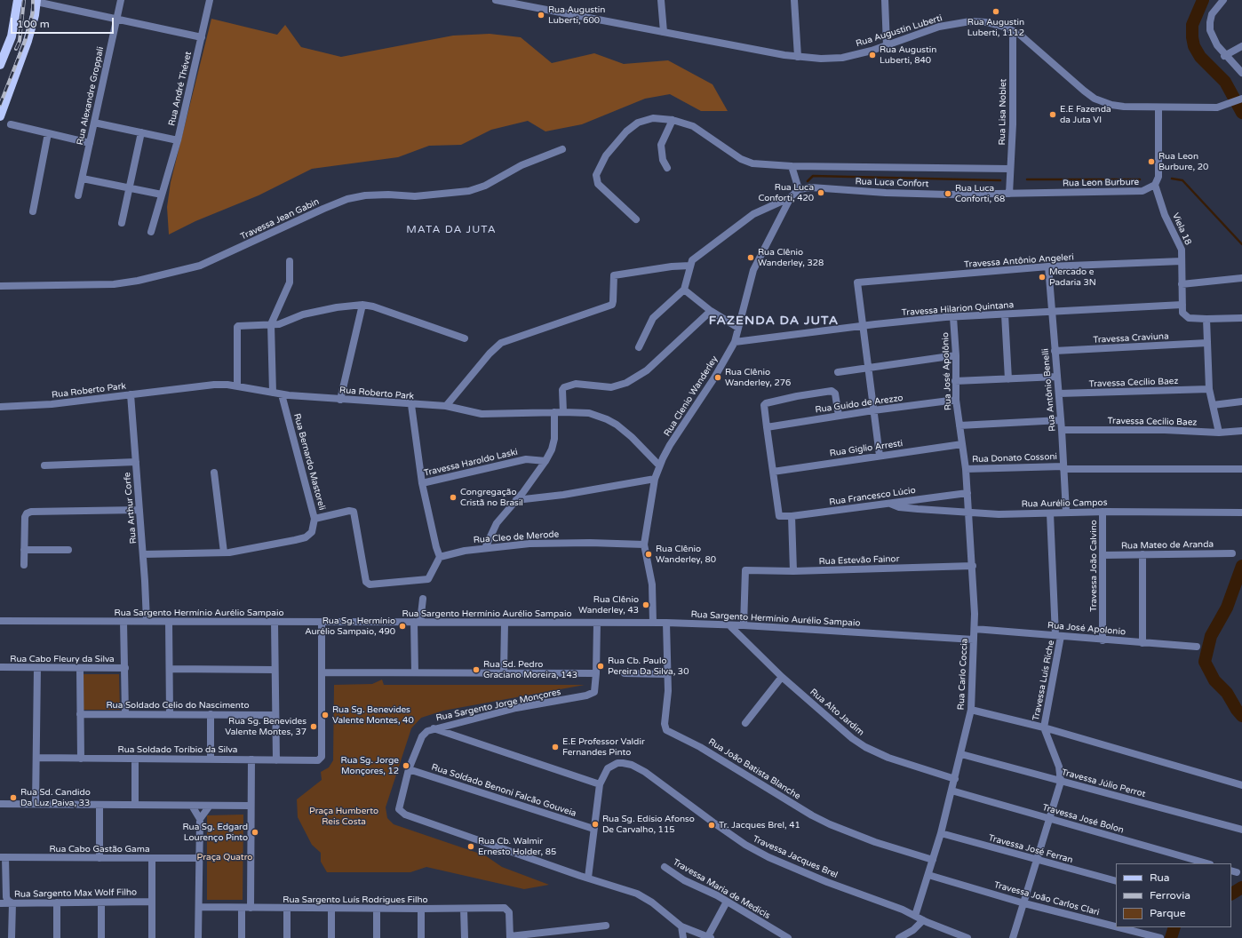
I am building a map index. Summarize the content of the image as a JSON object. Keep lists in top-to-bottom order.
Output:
{
  "streets": {
    "street": [
      "Rua Augustin Luberti",
      "Rua André Thévet",
      "Rua Alexandre Groppali",
      "Rua Lisa Noblet",
      "Rua Luca Confort",
      "Rua Leon Burbure",
      "Travessa Jean Gabin",
      "Viela 18",
      "Travessa Antônio Angeleri",
      "Travessa Hilarion Quintana",
      "Travessa Craviuna",
      "Rua José Apolônio",
      "Travessa Cecílio Baez",
      "Rua Antônio Benelli",
      "Rua Roberto Park",
      "Rua Clenio Wanderley",
      "Rua Guido de Arezzo",
      "Travessa Cecilio Baez",
      "Rua Giglio Arresti",
      "Rua Donato Cossoni",
      "Rua Bernardo Mastoreli",
      "Travessa Haroldo Laski",
      "Rua Francesco Lúcio",
      "Rua Aurélio Campos",
      "Rua Arthur Corfe",
      "Rua Cleo de Merode",
      "Rua Mateo de Aranda",
      "Rua Estevão Fainor",
      "Travessa João Calvino",
      "Rua Sargento Hermínio Aurélio Sampaio",
      "Rua José Apolonio",
      "Rua Cabo Fleury da Silva",
      "Rua Carlo Coccia",
      "Travessa Luís Riche",
      "Rua Soldado Celio do Nascimento",
      "Rua Sargento Jorge Monçores",
      "Rua Alto Jardim",
      "Rua Soldado Toríbio da Silva",
      "Rua João Batista Blanche",
      "Travessa Júlio Perrot",
      "Rua Soldado Benoni Falcão Gouveia",
      "Travessa José Bolon",
      "Rua Cabo Gastão Gama",
      "Travessa José Ferran",
      "Travessa Jacques Brel",
      "Travessa Maria de Medicis",
      "Rua Sargento Max Wolf Filho",
      "Travessa João Carlos Clari",
      "Rua Sargento Luís Rodrigues Filho"
    ]
  },
  "crossings": [
    ["Rua Augustin Luberti", "Rua Lisa Noblet"],
    ["Rua André Thévet", "Rua Alexandre Groppali"],
    ["Rua Lisa Noblet", "Rua Luca Confort"],
    ["Rua Lisa Noblet", "Rua Leon Burbure"],
    ["Rua Luca Confort", "Rua Leon Burbure"],
    ["Rua Luca Confort", "Rua Clenio Wanderley"],
    ["Rua Leon Burbure", "Viela 18"],
    ["Viela 18", "Travessa Antônio Angeleri"],
    ["Viela 18", "Travessa Hilarion Quintana"],
    ["Travessa Antônio Angeleri", "Travessa Hilarion Quintana"],
    ["Travessa Antônio Angeleri", "Rua Antônio Benelli"],
    ["Travessa Hilarion Quintana", "Rua José Apolônio"],
    ["Travessa Hilarion Quintana", "Rua Antônio Benelli"],
    ["Travessa Hilarion Quintana", "Rua Clenio Wanderley"],
    ["Travessa Craviuna", "Rua Antônio Benelli"],
    ["Rua José Apolônio", "Rua Guido de Arezzo"],
    ["Rua José Apolônio", "Rua Carlo Coccia"],
    ["Travessa Cecílio Baez", "Rua Antônio Benelli"],
    ["Rua Antônio Benelli", "Travessa Cecilio Baez"],
    ["Rua Antônio Benelli", "Rua Donato Cossoni"],
    ["Rua Antônio Benelli", "Rua Aurélio Campos"],
    ["Rua Roberto Park", "Rua Clenio Wanderley"],
    ["Rua Roberto Park", "Rua Bernardo Mastoreli"],
    ["Rua Roberto Park", "Rua Arthur Corfe"],
    ["Rua Clenio Wanderley", "Rua Cleo de Merode"],
    ["Rua Clenio Wanderley", "Rua Sargento Hermínio Aurélio Sampaio"],
    ["Rua Giglio Arresti", "Rua Francesco Lúcio"],
    ["Rua Giglio Arresti", "Rua Carlo Coccia"],
    ["Rua Donato Cossoni", "Rua Carlo Coccia"],
    ["Rua Bernardo Mastoreli", "Rua Arthur Corfe"],
    ["Rua Francesco Lúcio", "Rua Aurélio Campos"],
    ["Rua Francesco Lúcio", "Rua Carlo Coccia"],
    ["Rua Aurélio Campos", "Travessa João Calvino"],
    ["Rua Aurélio Campos", "Rua Carlo Coccia"],
    ["Rua Aurélio Campos", "Travessa Luís Riche"],
    ["Rua Arthur Corfe", "Rua Sargento Hermínio Aurélio Sampaio"],
    ["Rua Mateo de Aranda", "Travessa João Calvino"],
    ["Rua Estevão Fainor", "Rua Sargento Hermínio Aurélio Sampaio"],
    ["Rua Estevão Fainor", "Rua Carlo Coccia"],
    ["Travessa João Calvino", "Rua José Apolonio"],
    ["Rua Sargento Hermínio Aurélio Sampaio", "Rua Carlo Coccia"],
    ["Rua Sargento Hermínio Aurélio Sampaio", "Rua Alto Jardim"],
    ["Rua Sargento Hermínio Aurélio Sampaio", "Rua João Batista Blanche"],
    ["Rua José Apolonio", "Rua Carlo Coccia"],
    ["Rua José Apolonio", "Travessa Luís Riche"],
    ["Rua Carlo Coccia", "Rua Alto Jardim"],
    ["Rua Carlo Coccia", "Rua João Batista Blanche"],
    ["Rua Carlo Coccia", "Travessa Júlio Perrot"],
    ["Rua Carlo Coccia", "Travessa José Bolon"],
    ["Rua Carlo Coccia", "Travessa José Ferran"],
    ["Rua Carlo Coccia", "Travessa Jacques Brel"],
    ["Rua Carlo Coccia", "Travessa João Carlos Clari"],
    ["Rua Sargento Jorge Monçores", "Rua Soldado Benoni Falcão Gouveia"]
  ],
  "districts": ["MATA DA JUTA", "FAZENDA DA JUTA"],
  "parks": ["Praça Humberto Reis Costa", "Praça Quatro"],
  "places": [
    "Rua Augustin Luberti, 1112",
    "Rua Augustin Luberti, 600",
    "Rua Augustin Luberti, 840",
    "E.E Fazenda da Juta VI",
    "Rua Leon Burbure, 20",
    "Rua Luca Conforti, 420",
    "Rua Luca Conforti, 68",
    "Rua Clênio Wanderley, 328",
    "Mercado e Padaria 3N",
    "Rua Clênio Wanderley, 276",
    "Congregação Cristã no Brasil",
    "Rua Clênio Wanderley, 80",
    "Rua Clênio Wanderley, 43",
    "Rua Sg. Hermínio Aurélio Sampaio, 490",
    "Rua Cb. Paulo Pereira Da Silva, 30",
    "Rua Sd. Pedro Graciano Moreira, 143",
    "Rua Sg. Benevides Valente Montes, 40",
    "Rua Sg. Benevides Valente Montes, 37",
    "E.E Professor Valdir Fernandes Pinto",
    "Rua Sg. Jorge Monçores, 12",
    "Rua Sd. Candido Da Luz Paiva, 33",
    "Rua Sg. Edísio Afonso De Carvalho, 115",
    "Tr. Jacques Brel, 41",
    "Rua Sg. Edgard Lourenço Pinto",
    "Rua Cb. Walmir Ernesto Holder, 85"
  ],
  "legend": ["Rua", "Ferrovia", "Parque"],
  "scale_bar": "100 m"
}
